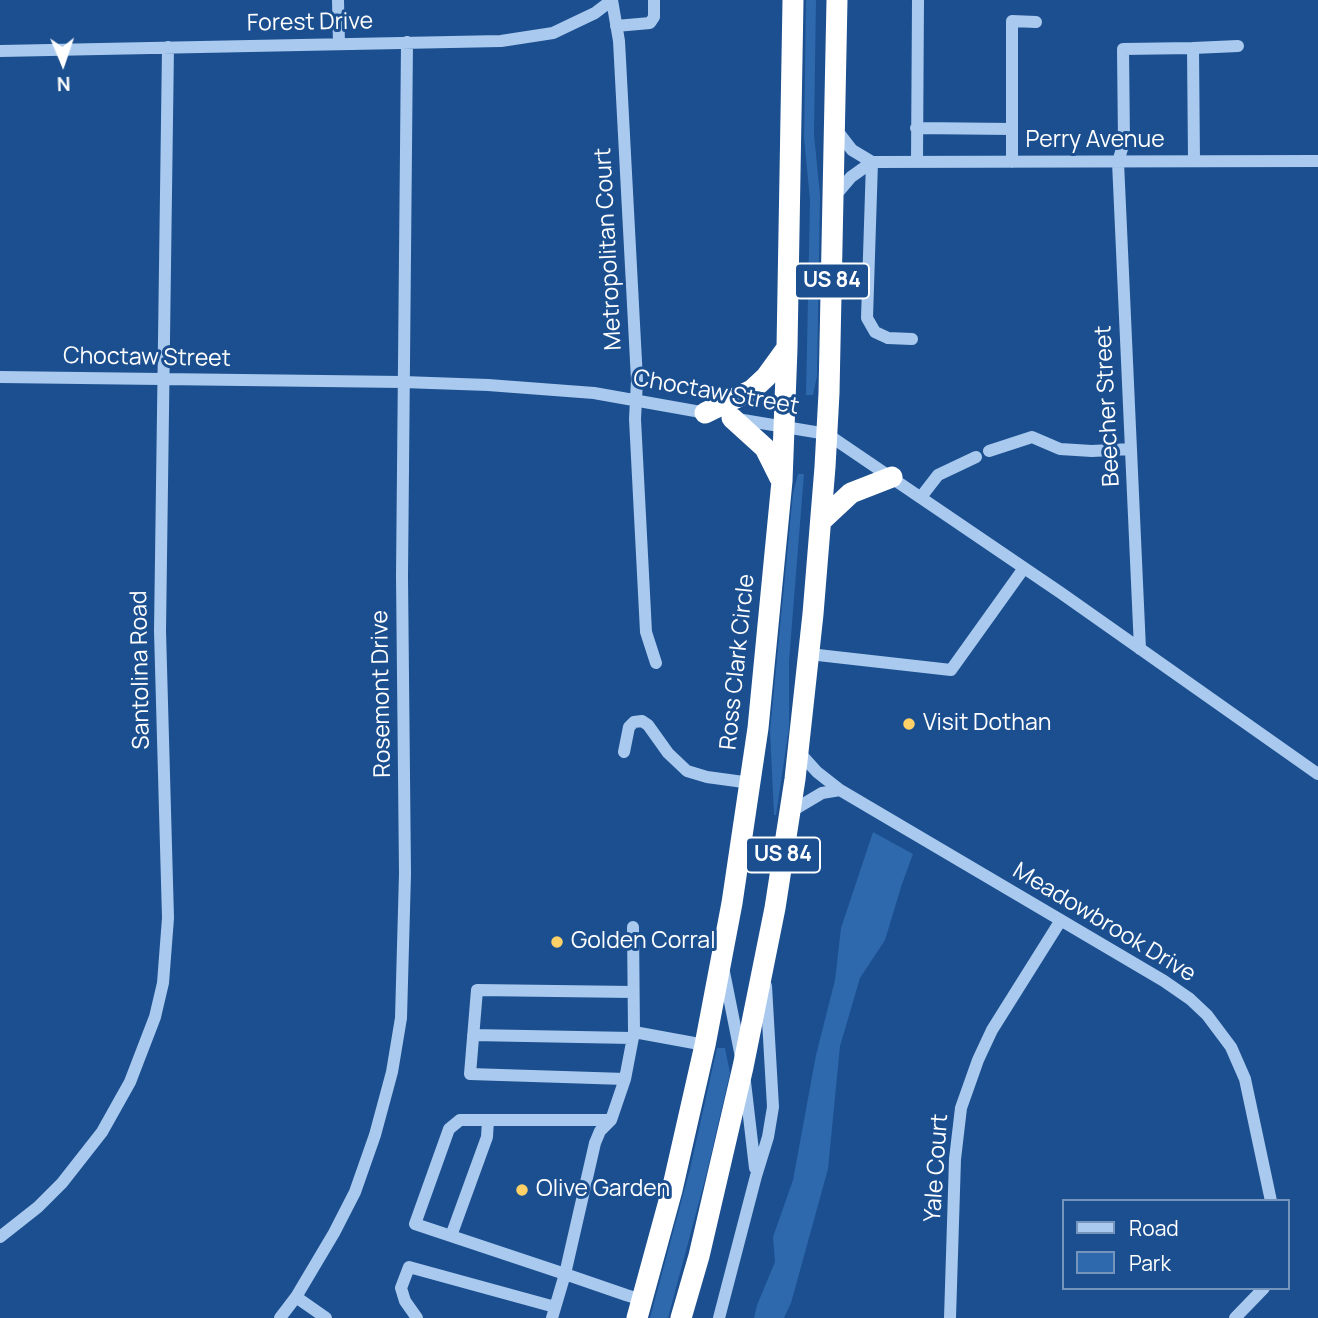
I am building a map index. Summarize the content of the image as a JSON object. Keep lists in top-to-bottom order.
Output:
{
  "streets": {
    "highway": ["US 84", "Ross Clark Circle"],
    "street": [
      "Forest Drive",
      "Perry Avenue",
      "Metropolitan Court",
      "Choctaw Street",
      "Beecher Street",
      "Santolina Road",
      "Rosemont Drive",
      "Meadowbrook Drive",
      "Yale Court"
    ]
  },
  "crossings": [
    ["Forest Drive", "Metropolitan Court"],
    ["Forest Drive", "Santolina Road"],
    ["Forest Drive", "Rosemont Drive"],
    ["Perry Avenue", "Beecher Street"],
    ["Metropolitan Court", "Choctaw Street"],
    ["US 84", "Choctaw Street"],
    ["US 84", "Meadowbrook Drive"],
    ["Choctaw Street", "Beecher Street"],
    ["Choctaw Street", "Ross Clark Circle"],
    ["Choctaw Street", "Santolina Road"],
    ["Choctaw Street", "Rosemont Drive"],
    ["Meadowbrook Drive", "Yale Court"]
  ],
  "places": ["Visit Dothan", "Golden Corral", "Olive Garden"],
  "legend": ["Road", "Park"],
  "north": "bottom"
}
